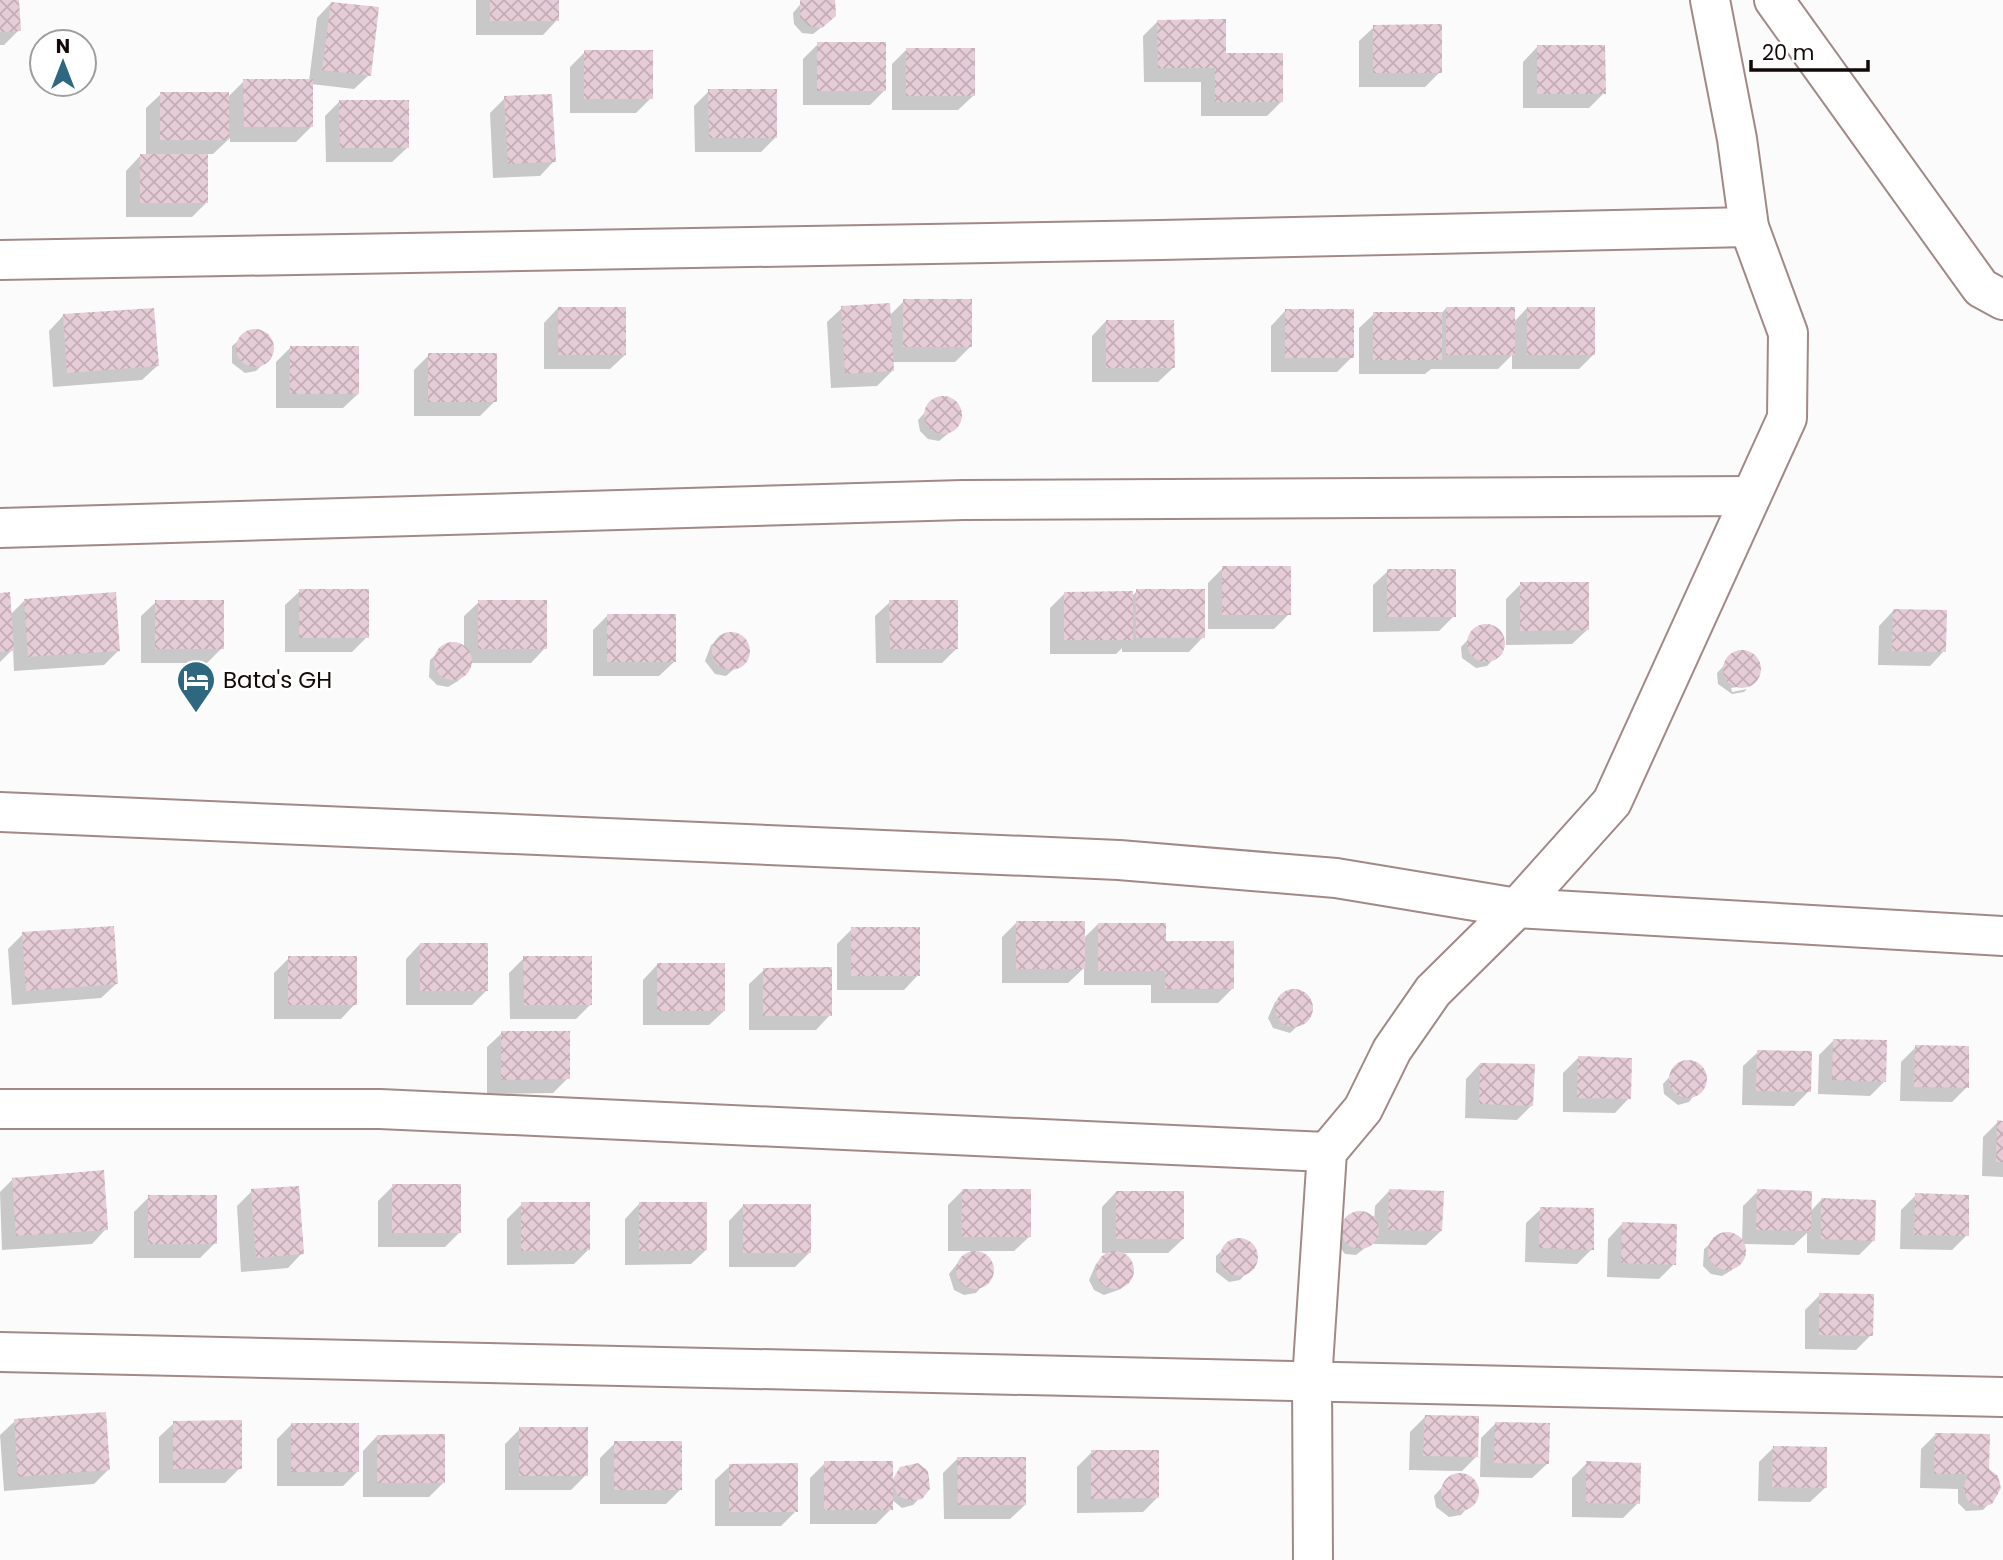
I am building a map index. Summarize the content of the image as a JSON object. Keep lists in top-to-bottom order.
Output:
{
  "places": {
    "hotel": ["Bata's GH"]
  },
  "scale_bar": "20 m",
  "north": "top"
}
